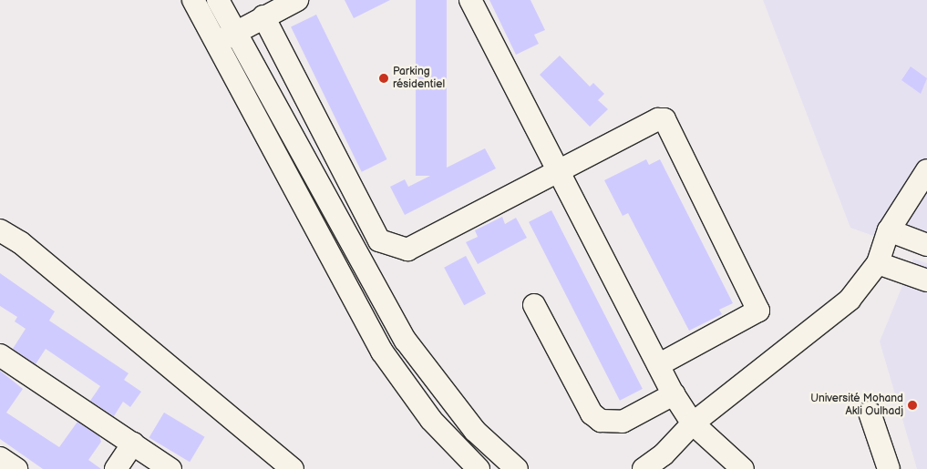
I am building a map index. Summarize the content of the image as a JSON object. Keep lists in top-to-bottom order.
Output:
{
  "places": ["Parking résidentiel", "Université Mohand Akli Oulhadj"]
}
